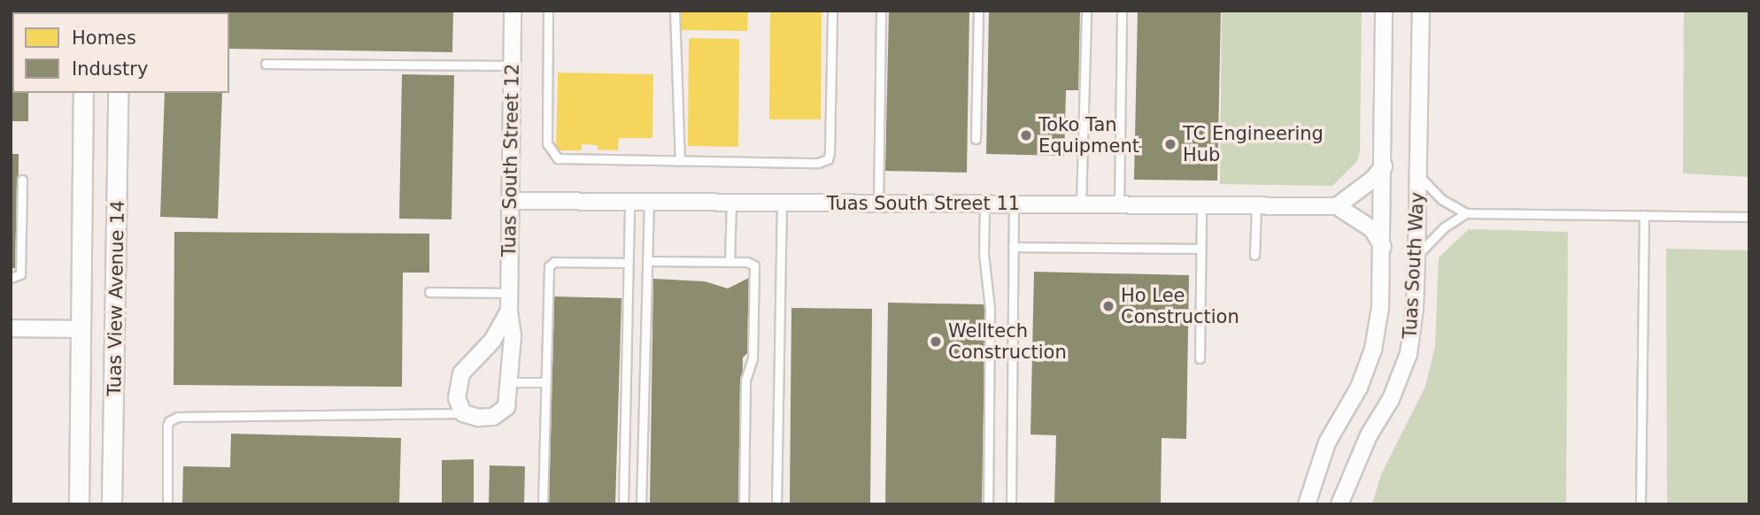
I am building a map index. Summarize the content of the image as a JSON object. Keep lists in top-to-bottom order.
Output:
{
  "streets": {
    "street": [
      "Tuas South Street 12",
      "Tuas South Street 11",
      "Tuas South Way",
      "Tuas View Avenue 14"
    ]
  },
  "crossings": [
    ["Tuas South Street 12", "Tuas South Street 11"]
  ],
  "places": [
    "Toko Tan Equipment",
    "TC Engineering Hub",
    "Ho Lee Construction",
    "Welltech Construction"
  ],
  "legend": ["Homes", "Industry"]
}
